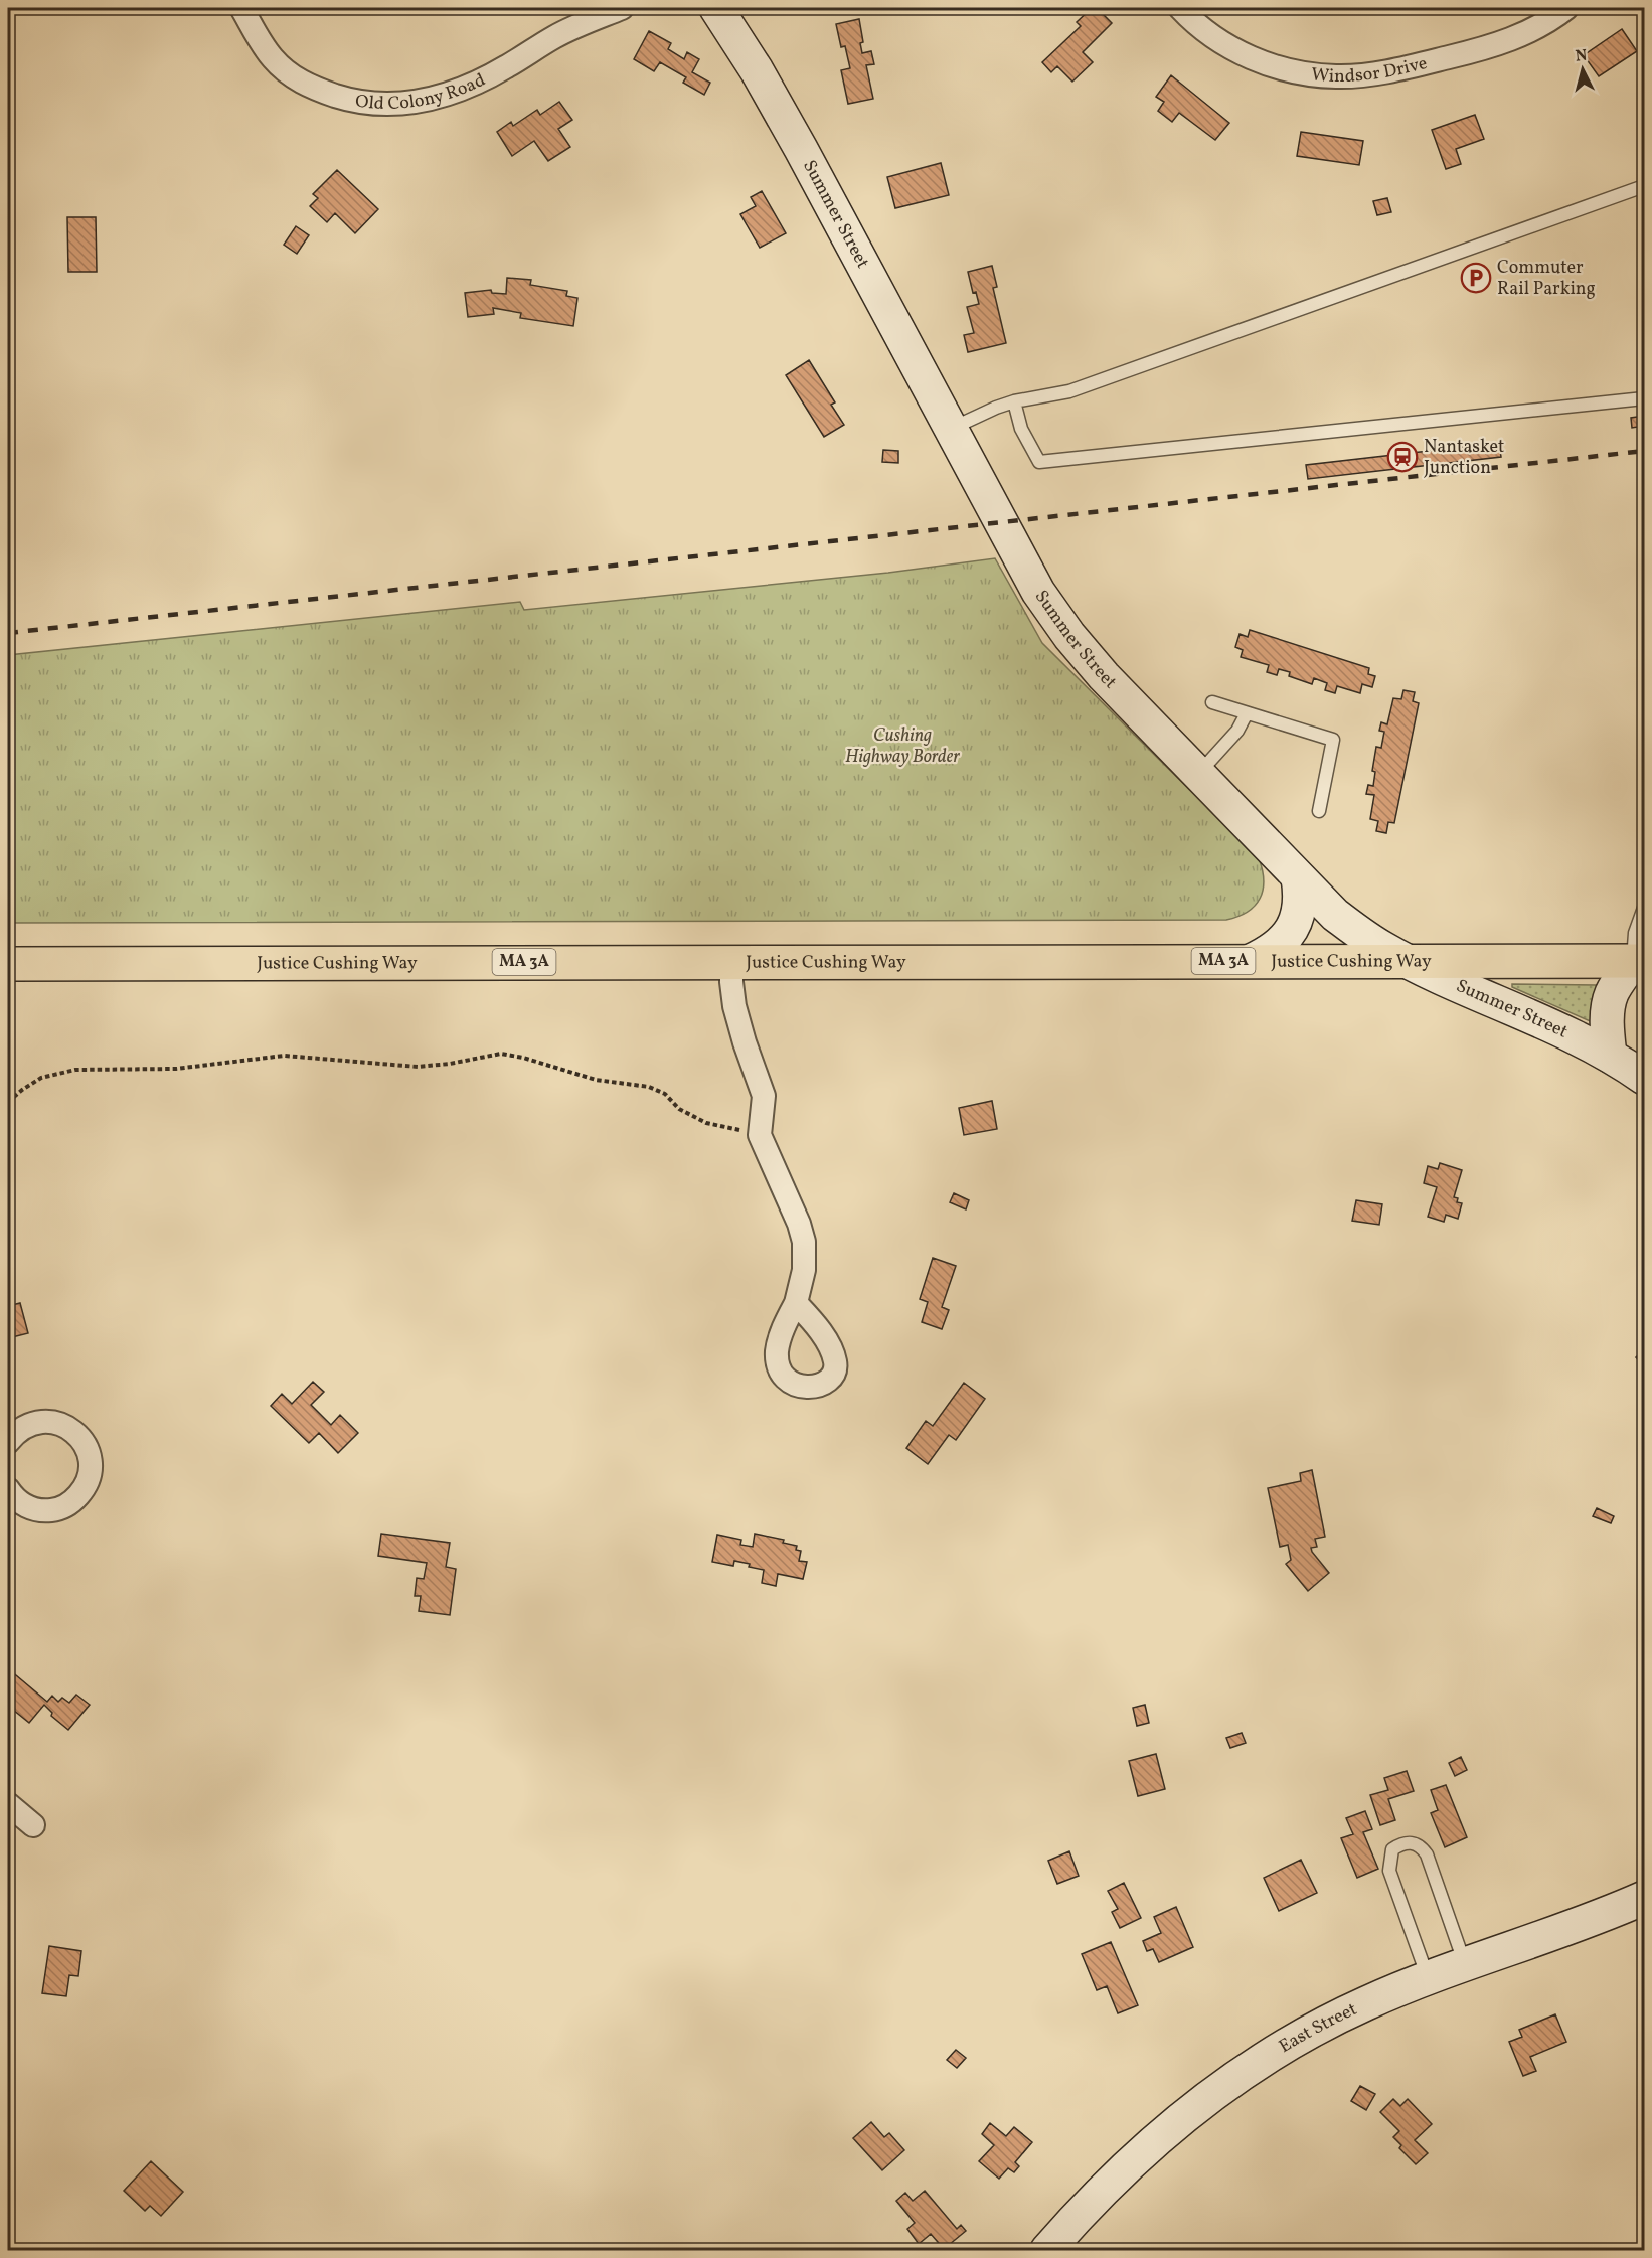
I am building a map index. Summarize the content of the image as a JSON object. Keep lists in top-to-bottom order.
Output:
{
  "streets": {
    "main road": ["MA 3A", "Justice Cushing Way"],
    "street": [
      "Windsor Drive",
      "Old Colony Road",
      "Summer Street",
      "East Street"
    ]
  },
  "crossings": [
    ["Summer Street", "Justice Cushing Way"]
  ],
  "parks": ["Cushing Highway Border"],
  "places": {
    "parking": ["Commuter Rail Parking"],
    "station": ["Nantasket Junction"]
  },
  "north": "top"
}
